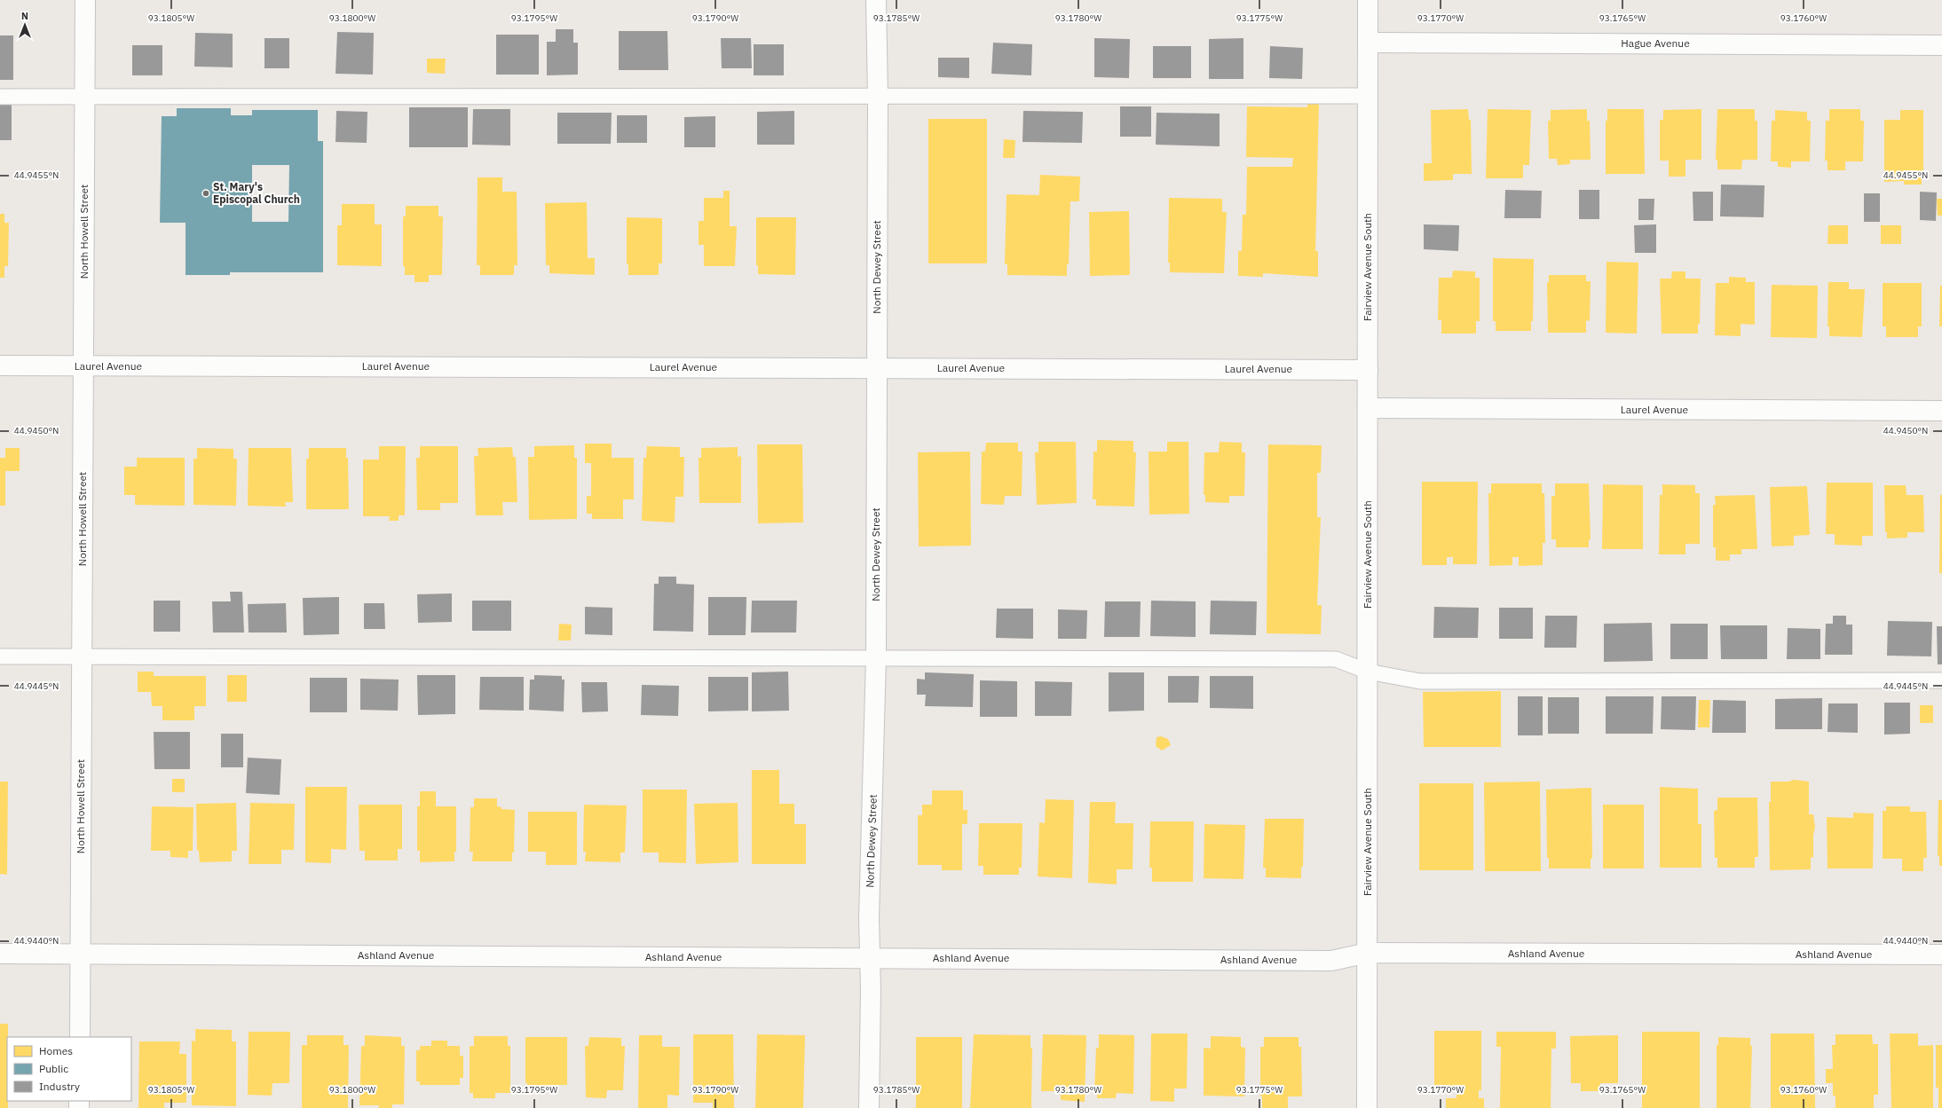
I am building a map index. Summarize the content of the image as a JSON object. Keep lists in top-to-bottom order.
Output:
{
  "streets": {
    "street": [
      "Hague Avenue",
      "North Howell Street",
      "North Dewey Street",
      "Fairview Avenue South",
      "Laurel Avenue",
      "Ashland Avenue"
    ]
  },
  "crossings": [
    ["Hague Avenue", "Fairview Avenue South"],
    ["North Howell Street", "Laurel Avenue"],
    ["North Howell Street", "Ashland Avenue"],
    ["North Dewey Street", "Laurel Avenue"],
    ["North Dewey Street", "Ashland Avenue"],
    ["Fairview Avenue South", "Laurel Avenue"],
    ["Fairview Avenue South", "Ashland Avenue"]
  ],
  "places": ["St. Mary's Episcopal Church"],
  "legend": ["Homes", "Public", "Industry"],
  "north": "top",
  "coordinates": [
    "93.1805°W",
    "93.1800°W",
    "93.1795°W",
    "93.1790°W",
    "93.1785°W",
    "93.1780°W",
    "93.1775°W",
    "93.1770°W",
    "93.1765°W",
    "93.1760°W",
    "44.9455°N",
    "44.9450°N",
    "44.9445°N",
    "44.9440°N"
  ]
}
